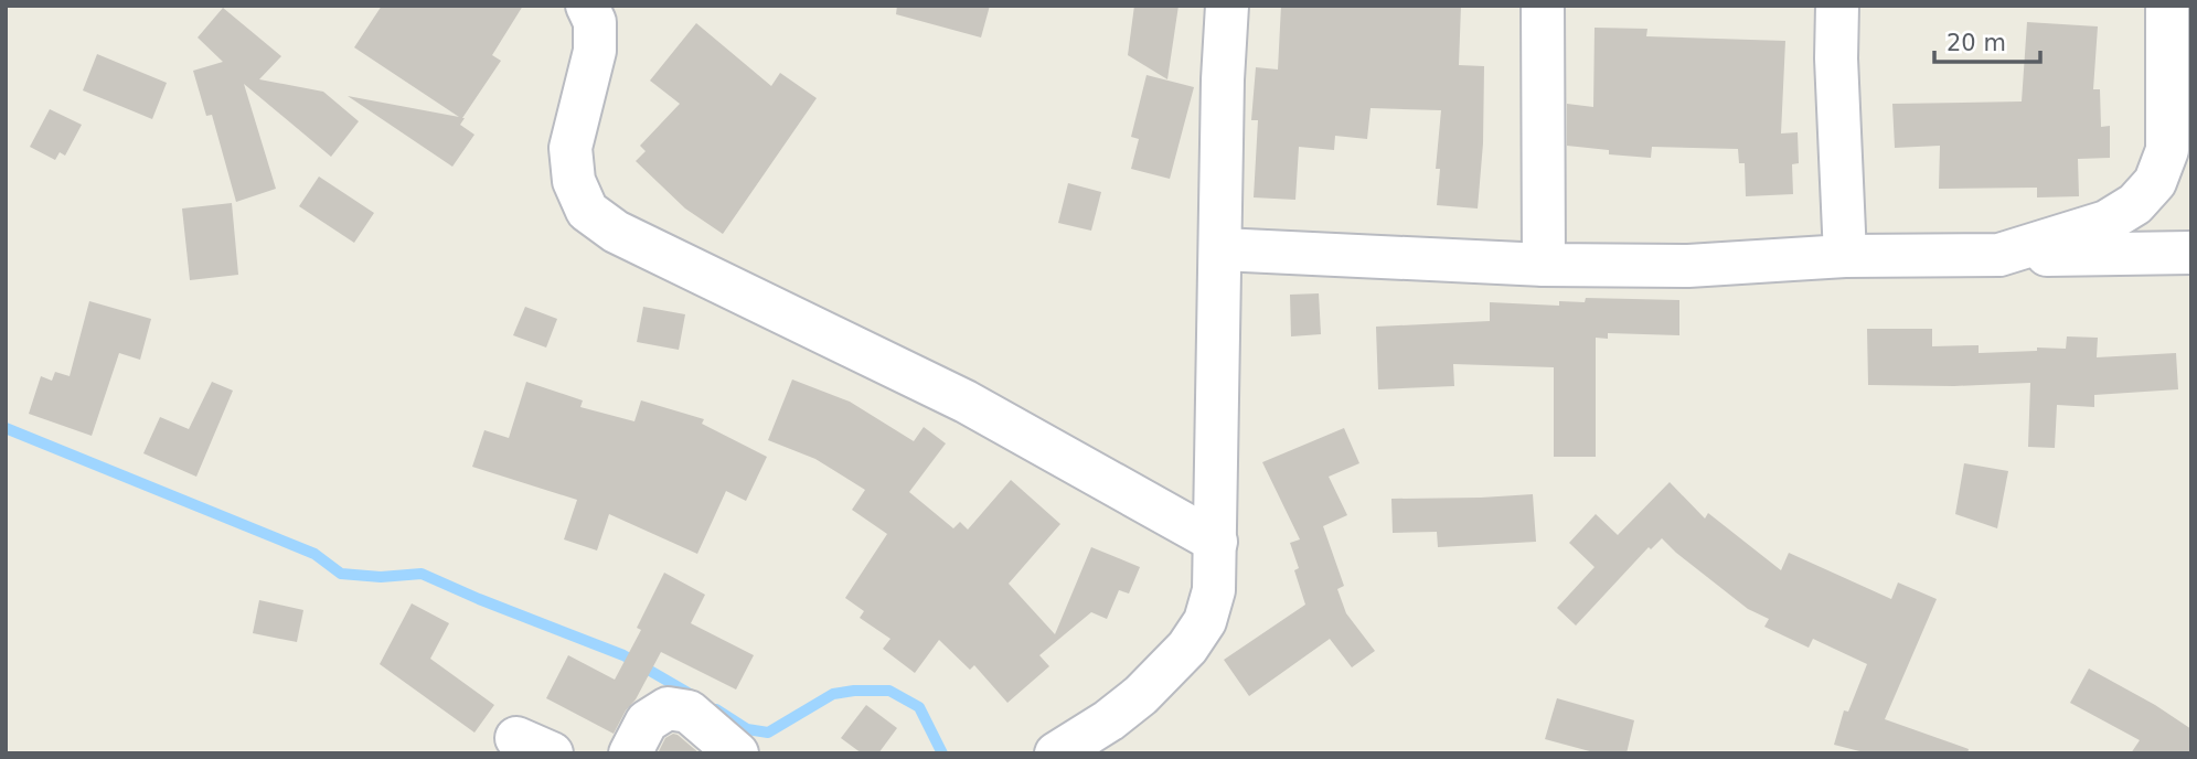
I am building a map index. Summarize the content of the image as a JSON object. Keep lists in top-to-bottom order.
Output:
{
  "scale_bar": "20 m"
}
